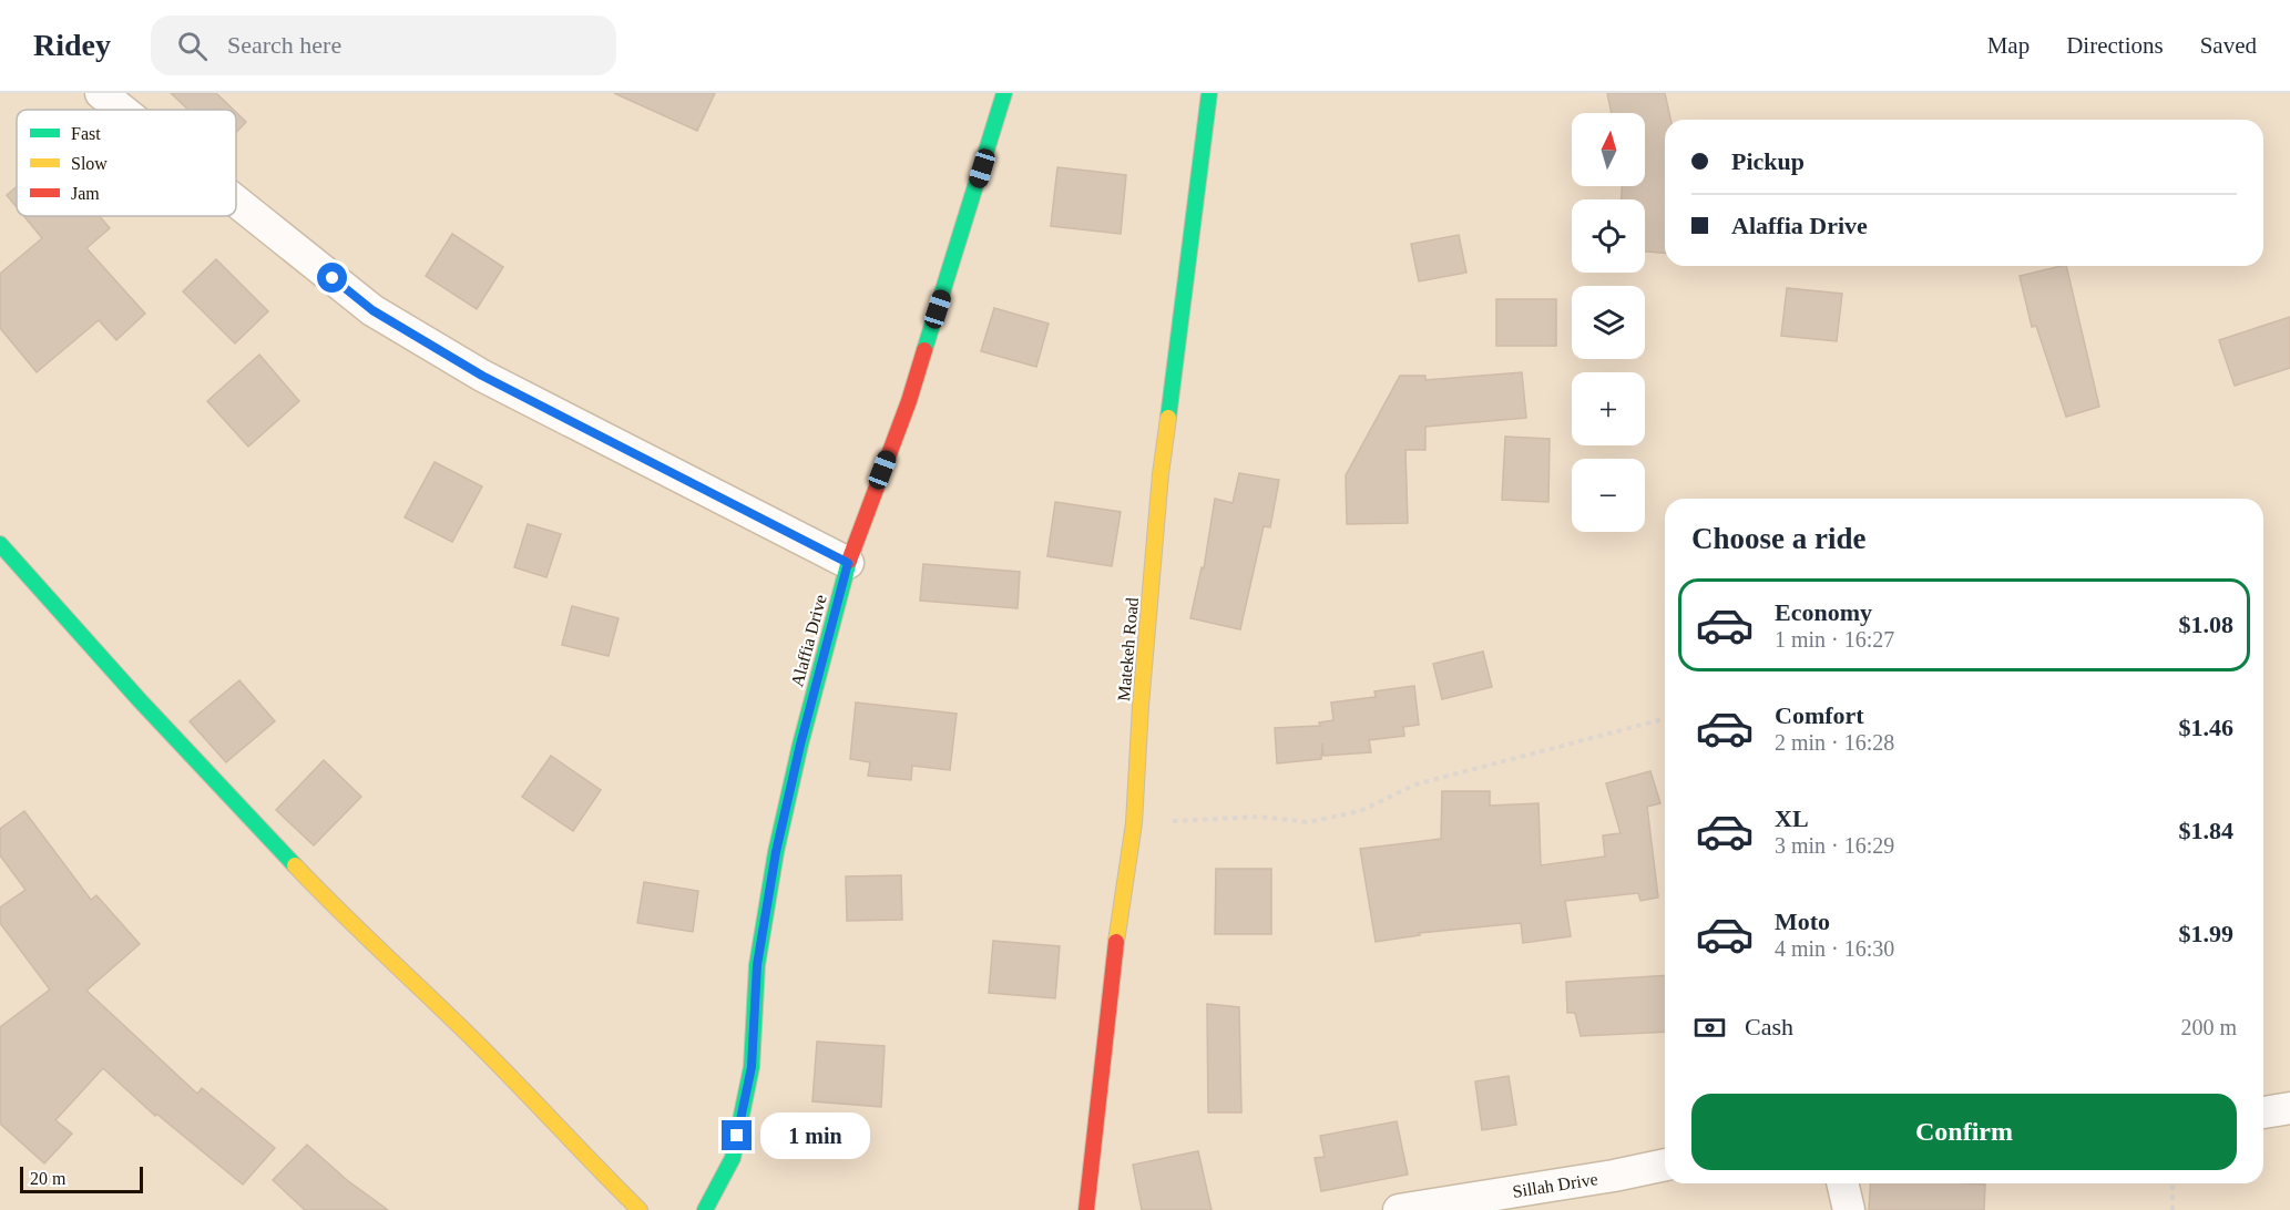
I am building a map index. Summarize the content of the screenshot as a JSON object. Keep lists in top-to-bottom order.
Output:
{
  "streets": {
    "street": ["Alaffia Drive", "Matekeh Road", "Sillah Drive"]
  },
  "legend": ["Fast", "Slow", "Jam"],
  "scale_bar": "20 m",
  "north": "top",
  "page": {
    "header": "Ridey",
    "search": "Search here",
    "nav": ["Map", "Directions", "Saved"],
    "map_buttons": ["+", "−"],
    "banner": ["Pickup", "Alaffia Drive"],
    "heading": "Choose a ride",
    "list": [
      {
        "name": "Economy",
        "note": "1 min · 16:27",
        "value": "$1.08"
      },
      {
        "name": "Comfort",
        "note": "2 min · 16:28",
        "value": "$1.46"
      },
      {
        "name": "XL",
        "note": "3 min · 16:29",
        "value": "$1.84"
      },
      {
        "name": "Moto",
        "note": "4 min · 16:30",
        "value": "$1.99"
      }
    ],
    "pay": ["Cash", "200 m"],
    "buttons": "Confirm",
    "bubble": "1 min",
    "scale": "20 m"
  }
}
